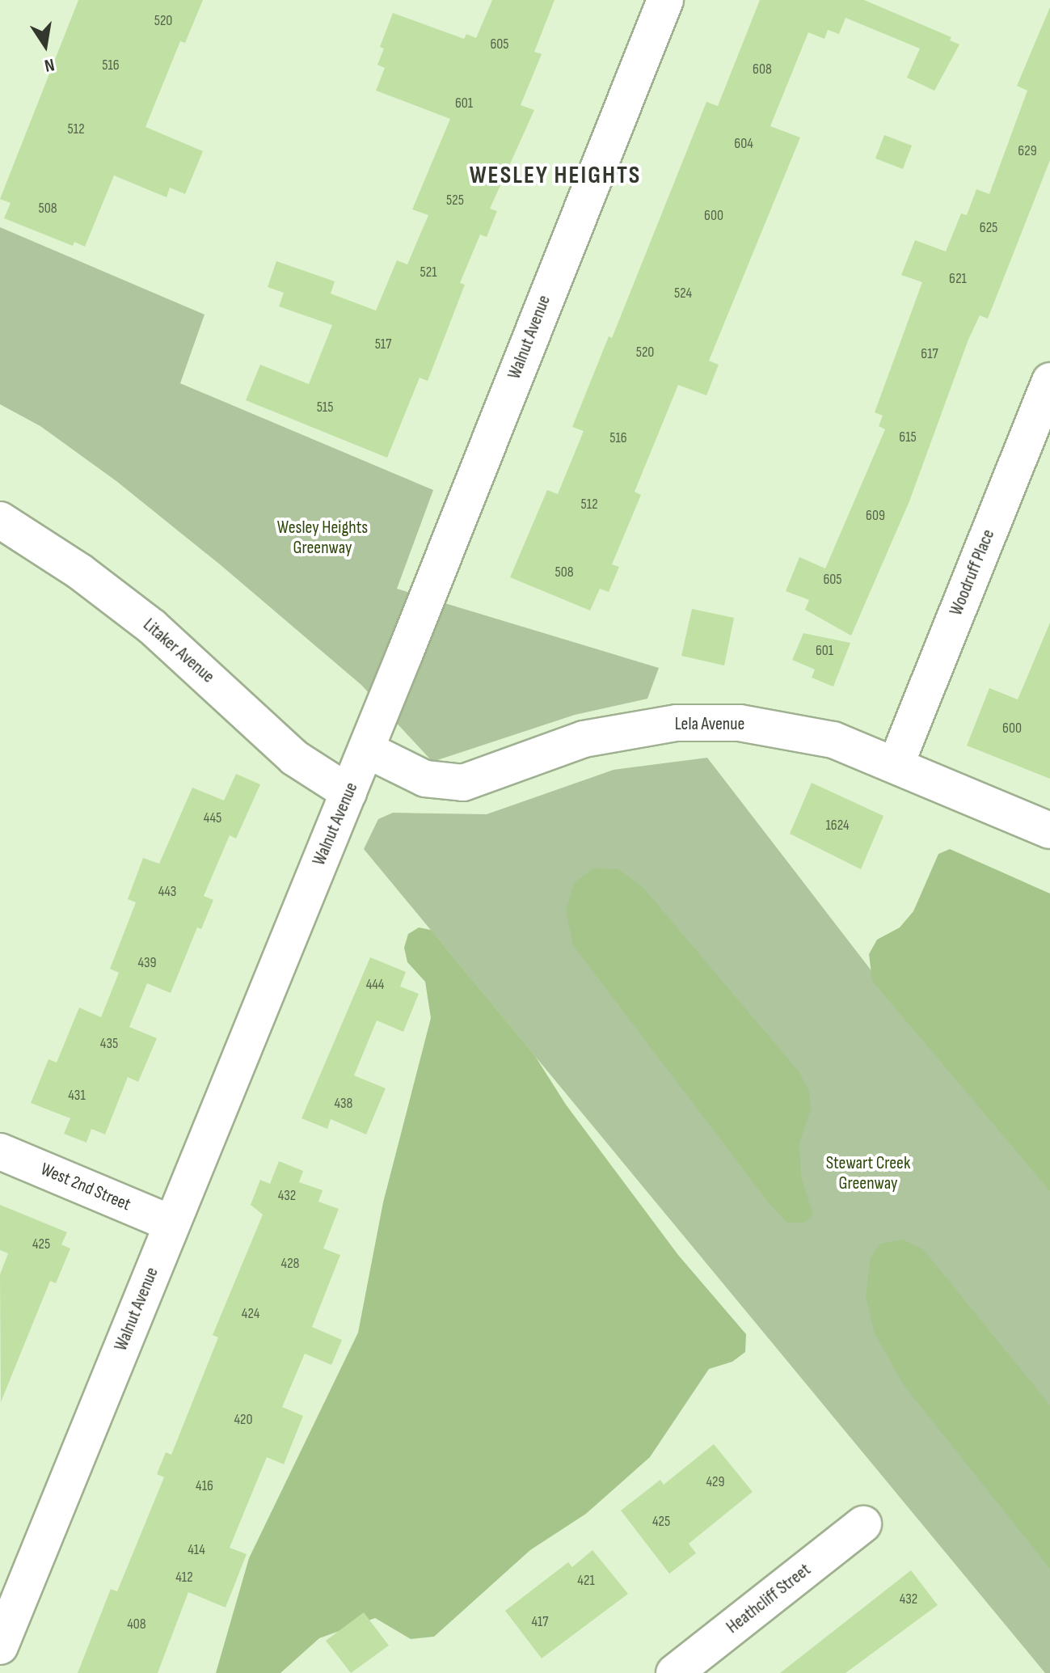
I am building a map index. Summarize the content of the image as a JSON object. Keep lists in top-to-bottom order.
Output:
{
  "streets": {
    "street": [
      "Walnut Avenue",
      "Woodruff Place",
      "Litaker Avenue",
      "Lela Avenue",
      "West 2nd Street",
      "Heathcliff Street"
    ]
  },
  "crossings": [
    ["Walnut Avenue", "Litaker Avenue"],
    ["Walnut Avenue", "Lela Avenue"],
    ["Walnut Avenue", "West 2nd Street"],
    ["Woodruff Place", "Lela Avenue"]
  ],
  "districts": ["WESLEY HEIGHTS"],
  "parks": ["Wesley Heights Greenway", "Stewart Creek Greenway"],
  "house_numbers": [
    "520",
    "605",
    "516",
    "608",
    "601",
    "512",
    "604",
    "629",
    "525",
    "508",
    "600",
    "625",
    "521",
    "621",
    "524",
    "517",
    "520",
    "617",
    "515",
    "615",
    "516",
    "512",
    "609",
    "508",
    "605",
    "601",
    "600",
    "445",
    "1624",
    "443",
    "439",
    "444",
    "435",
    "431",
    "438",
    "432",
    "425",
    "428",
    "424",
    "420",
    "429",
    "416",
    "425",
    "414",
    "412",
    "421",
    "432",
    "417",
    "408"
  ],
  "north": "bottom"
}
